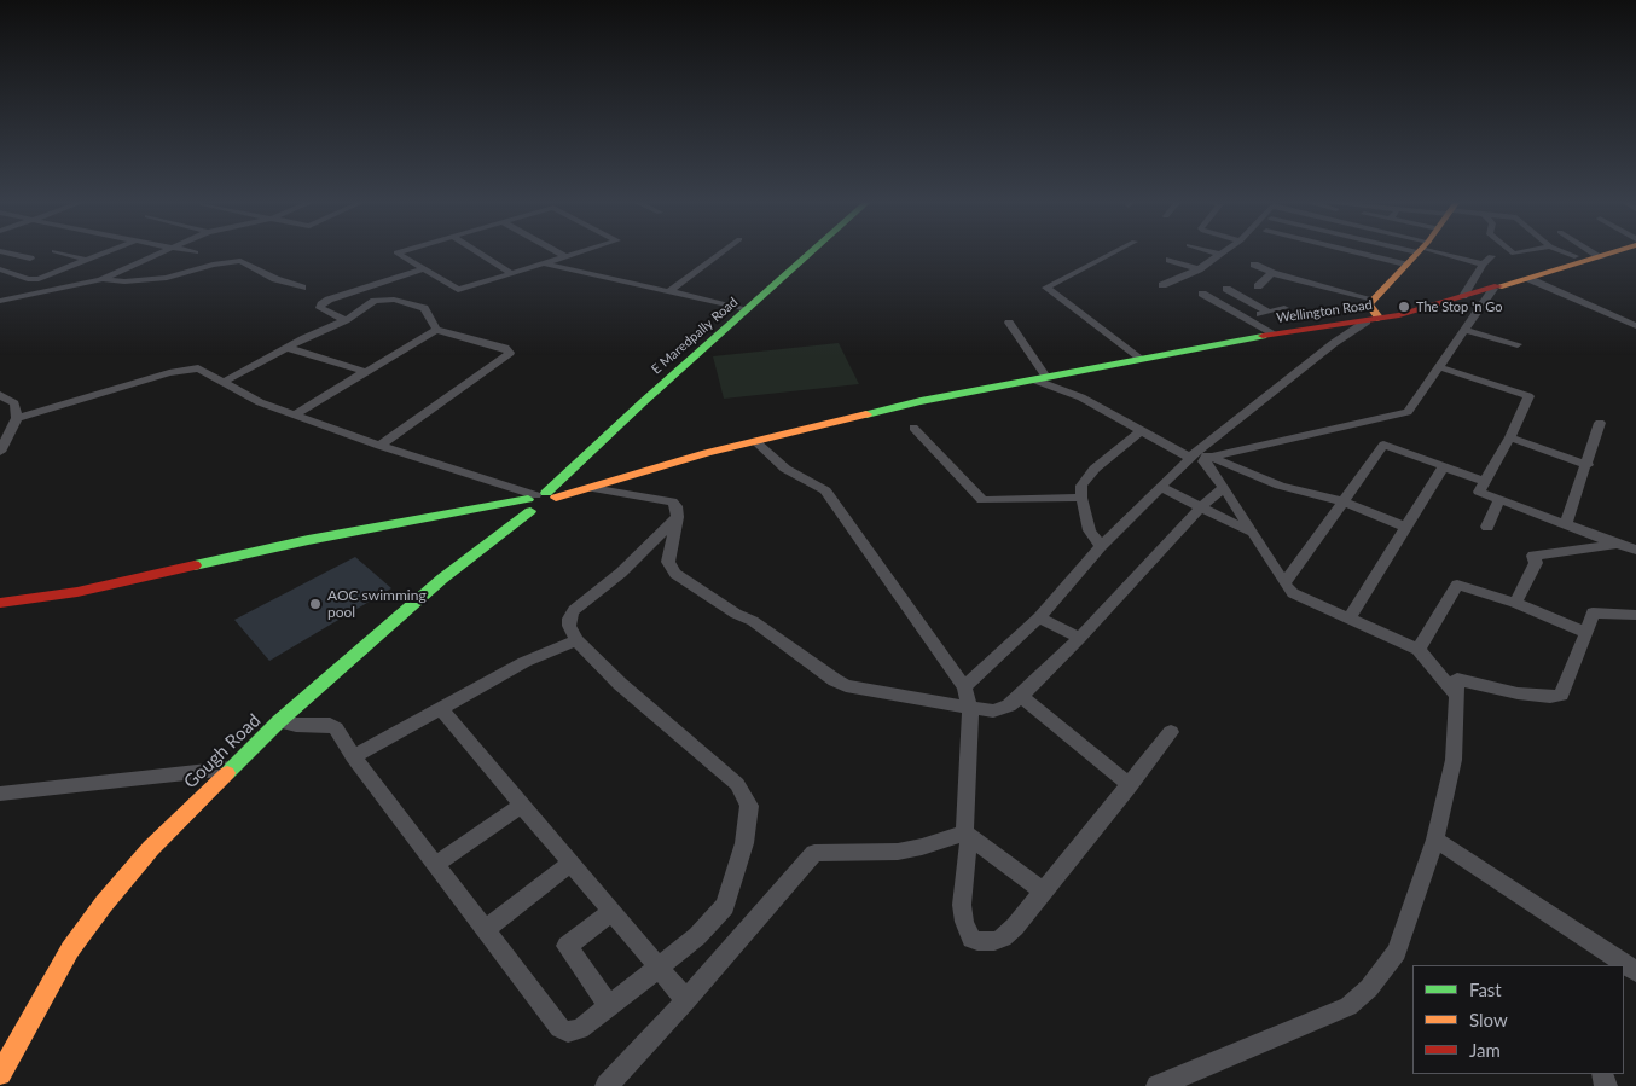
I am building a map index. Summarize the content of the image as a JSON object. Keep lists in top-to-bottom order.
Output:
{
  "streets": {
    "main road": ["Wellington Road", "E Maredpally Road", "Gough Road"]
  },
  "crossings": [
    ["Wellington Road", "E Maredpally Road"],
    ["Wellington Road", "Gough Road"],
    ["E Maredpally Road", "Gough Road"]
  ],
  "places": ["The Stop 'n Go", "AOC swimming pool"],
  "legend": ["Fast", "Slow", "Jam"]
}
